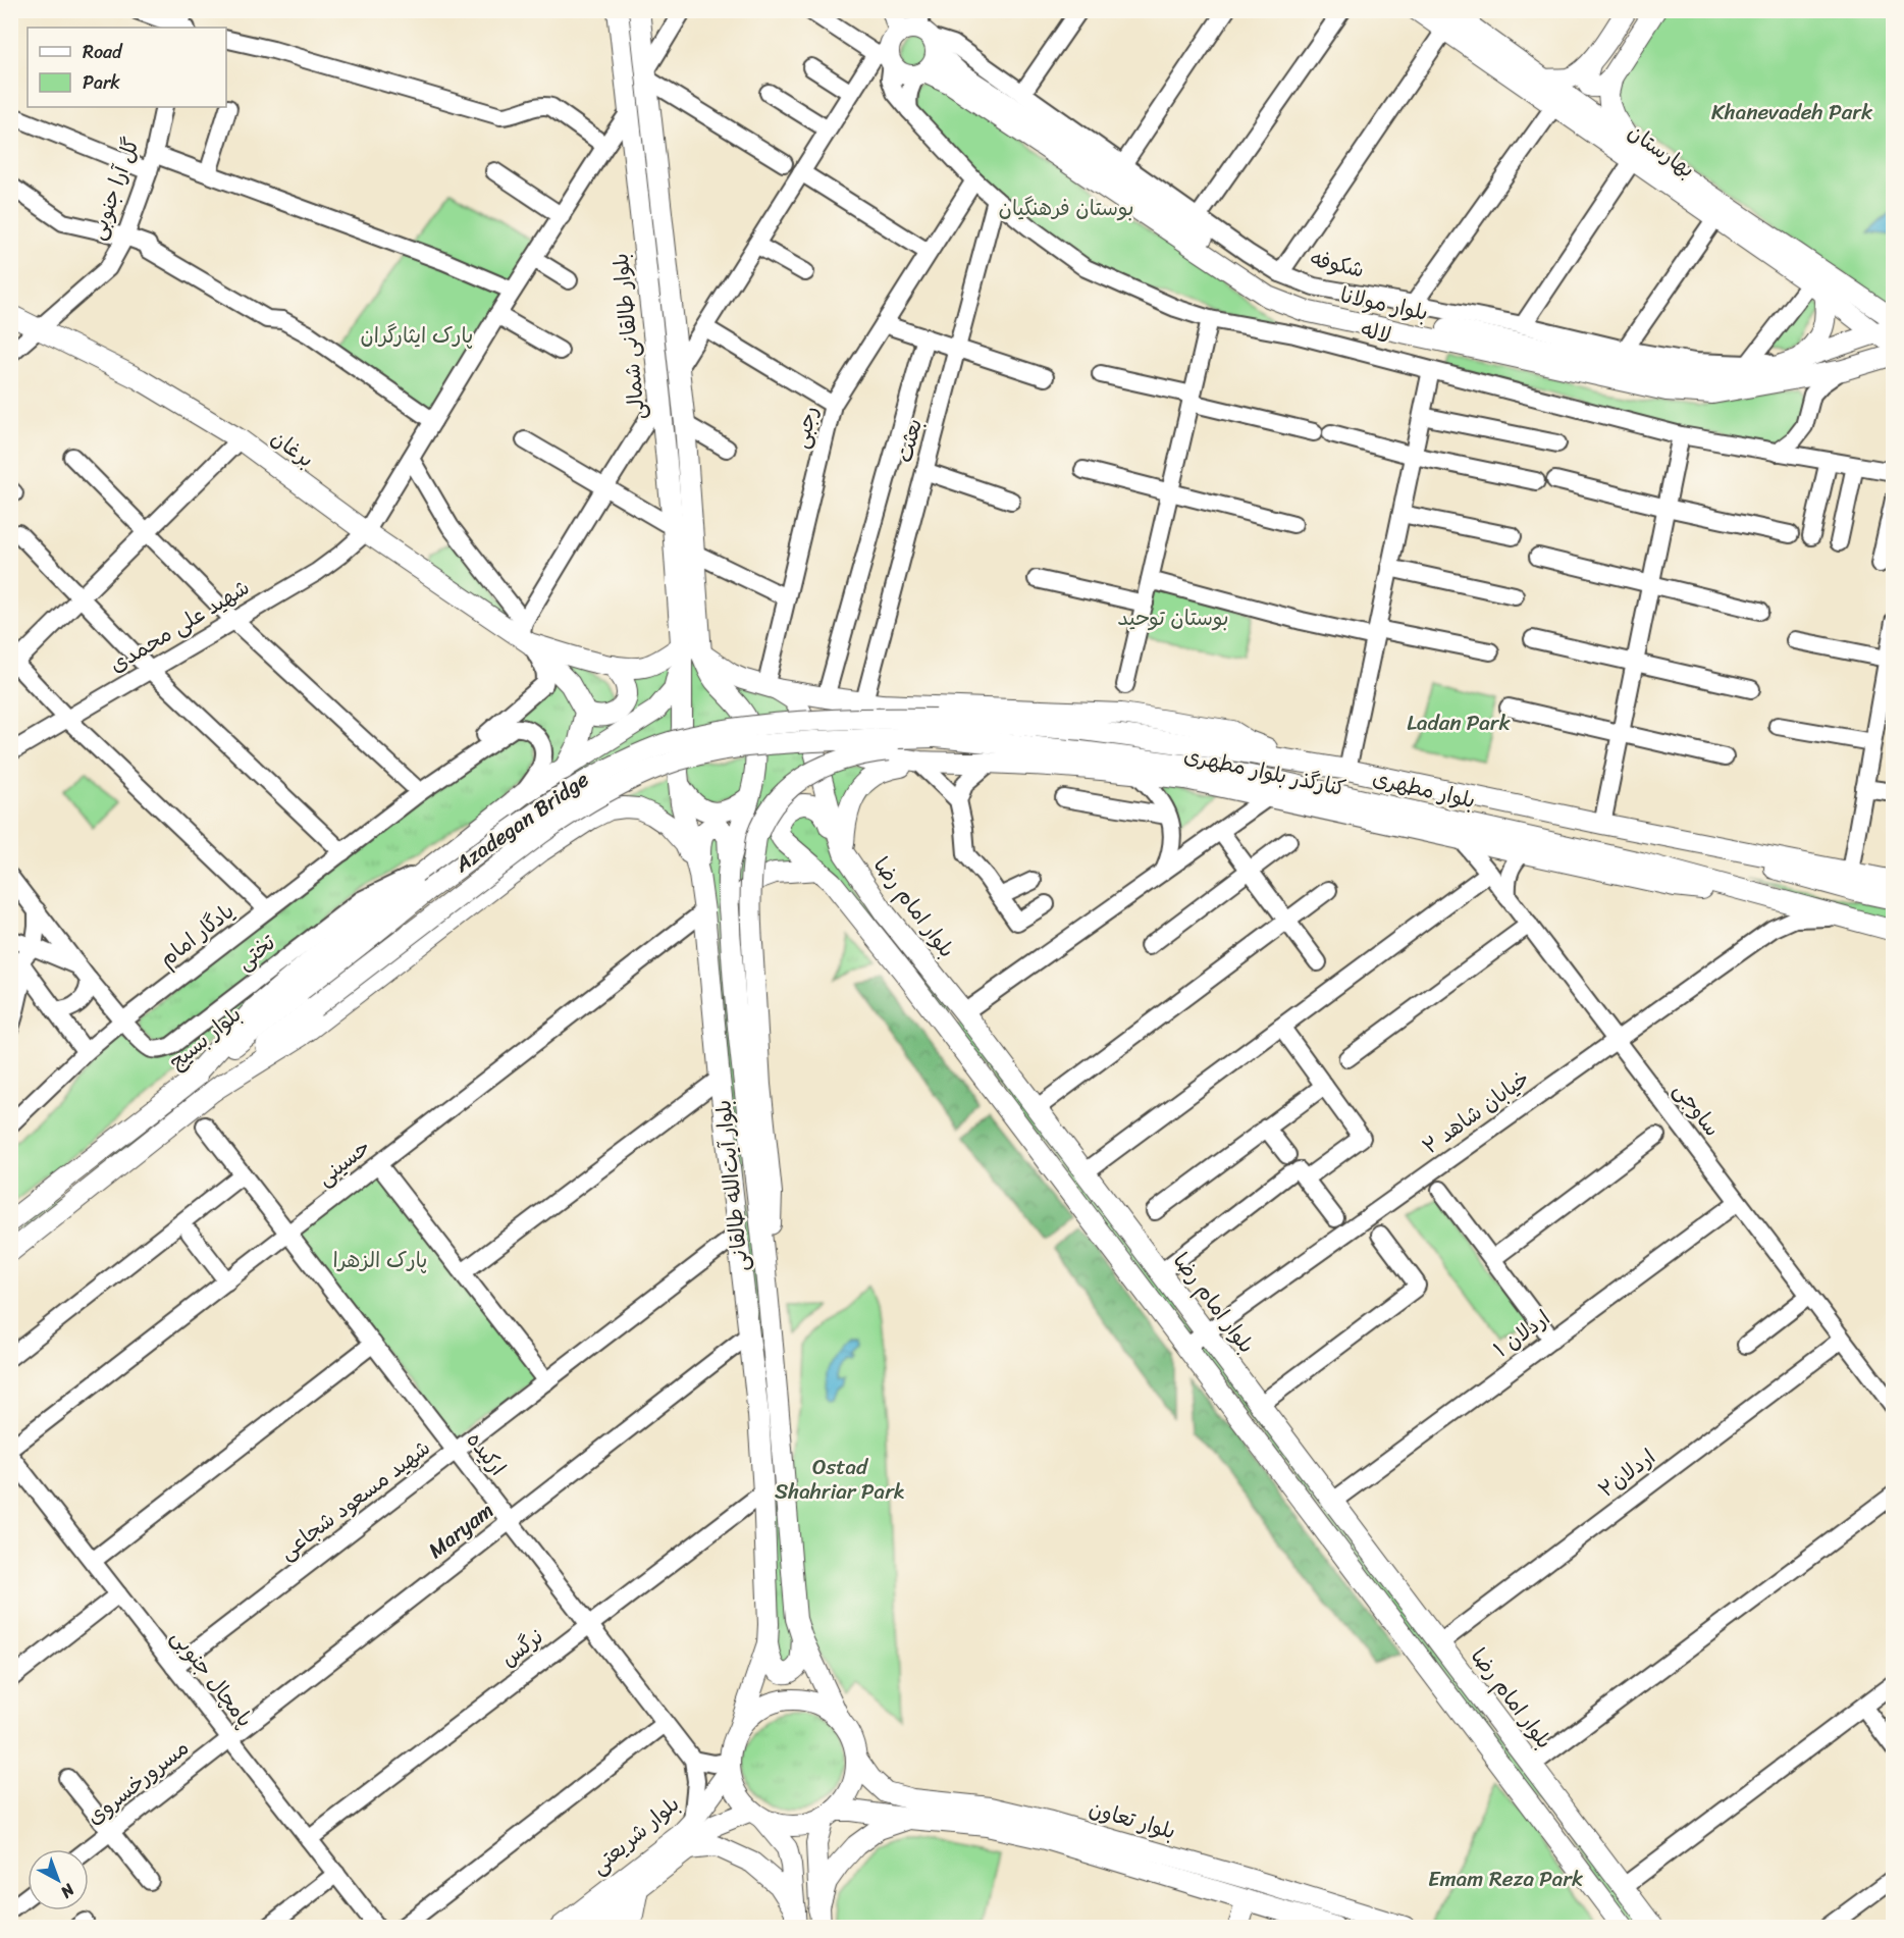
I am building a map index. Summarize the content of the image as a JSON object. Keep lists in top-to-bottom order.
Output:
{
  "streets": {
    "main road": [
      "بهارستان",
      "بلوار مولانا",
      "بلوار طالقانی شمالی",
      "برغان",
      "کنارگذر بلوار مطهری",
      "بلوار مطهری",
      "Azadegan Bridge",
      "بلوار امام رضا",
      "بلوار بسیج",
      "بلوار آیت‌الله طالقانی",
      "بلوار تعاون",
      "بلوار شریعتی"
    ],
    "street": [
      "گل آرا جنوبی",
      "شکوفه",
      "لاله",
      "رجبی",
      "بعثت",
      "شهید علی محمدی",
      "یادگار امام",
      "تختی",
      "ساوجی",
      "خیابان شاهد ۲",
      "حسینی",
      "اردلان ۱",
      "ارکیده",
      "اردلان۲",
      "شهید مسعود شجاعی",
      "Maryam",
      "نرگس",
      "پامچال جنوبی",
      "مسرورخسروی"
    ]
  },
  "crossings": [
    ["بهارستان", "بلوار مولانا"],
    ["گل آرا جنوبی", "برغان"],
    ["شکوفه", "بلوار مولانا"],
    ["شکوفه", "لاله"],
    ["بلوار مولانا", "لاله"],
    ["لاله", "رجبی"],
    ["لاله", "بعثت"],
    ["بلوار طالقانی شمالی", "برغان"],
    ["بلوار طالقانی شمالی", "شهید علی محمدی"],
    ["بلوار طالقانی شمالی", "بلوار آیت‌الله طالقانی"],
    ["رجبی", "بلوار امام رضا"],
    ["برغان", "شهید علی محمدی"],
    ["برغان", "بلوار آیت‌الله طالقانی"],
    ["کنارگذر بلوار مطهری", "بلوار مطهری"],
    ["کنارگذر بلوار مطهری", "ساوجی"],
    ["بلوار مطهری", "Azadegan Bridge"],
    ["بلوار مطهری", "خیابان شاهد ۲"],
    ["Azadegan Bridge", "بلوار بسیج"],
    ["بلوار امام رضا", "خیابان شاهد ۲"],
    ["بلوار امام رضا", "اردلان ۱"],
    ["بلوار امام رضا", "اردلان۲"],
    ["یادگار امام", "تختی"],
    ["ساوجی", "خیابان شاهد ۲"],
    ["ساوجی", "اردلان ۱"],
    ["ساوجی", "اردلان۲"],
    ["حسینی", "بلوار آیت‌الله طالقانی"],
    ["حسینی", "ارکیده"],
    ["بلوار آیت‌الله طالقانی", "شهید مسعود شجاعی"],
    ["بلوار آیت‌الله طالقانی", "Maryam"],
    ["بلوار آیت‌الله طالقانی", "نرگس"],
    ["بلوار آیت‌الله طالقانی", "بلوار تعاون"],
    ["بلوار آیت‌الله طالقانی", "بلوار شریعتی"],
    ["ارکیده", "شهید مسعود شجاعی"],
    ["ارکیده", "Maryam"],
    ["ارکیده", "نرگس"],
    ["شهید مسعود شجاعی", "پامچال جنوبی"],
    ["Maryam", "پامچال جنوبی"],
    ["Maryam", "مسرورخسروی"],
    ["نرگس", "پامچال جنوبی"],
    ["پامچال جنوبی", "مسرورخسروی"],
    ["بلوار تعاون", "بلوار شریعتی"]
  ],
  "parks": [
    "Khanevadeh Park",
    "بوستان فرهنگیان",
    "پارک ایثارگران",
    "بوستان توحید",
    "Ladan Park",
    "پارک الزهرا",
    "Ostad Shahriar Park",
    "Emam Reza Park"
  ],
  "legend": ["Road", "Park"],
  "north": "bottom right"
}
